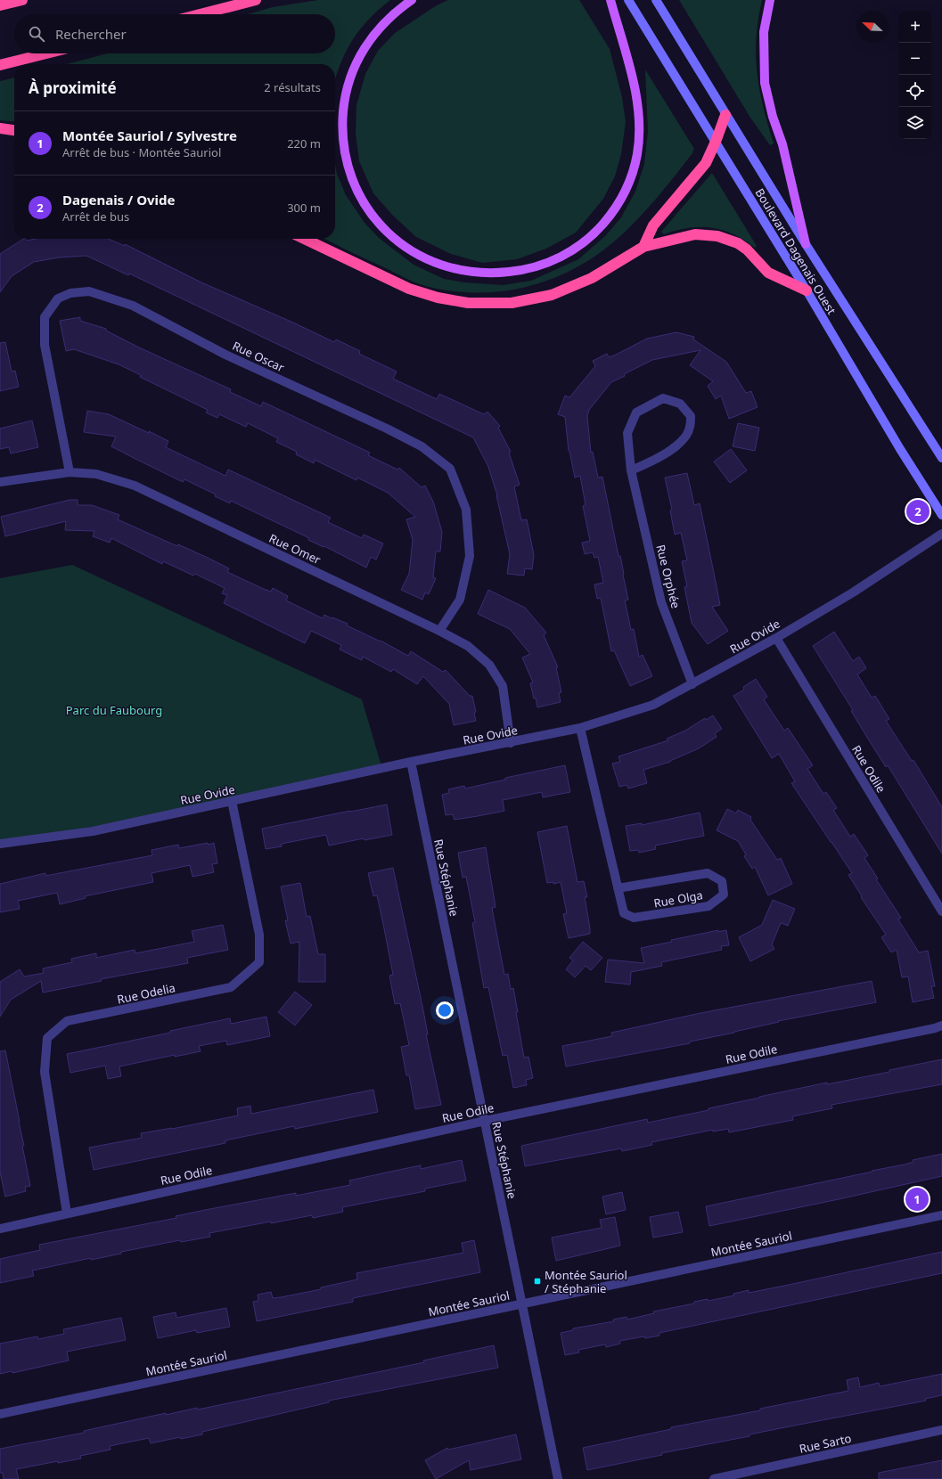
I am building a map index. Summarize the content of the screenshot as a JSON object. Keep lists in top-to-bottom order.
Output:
{
  "streets": {
    "main road": ["Boulevard Dagenais Ouest"],
    "street": [
      "Rue Oscar",
      "Rue Omer",
      "Rue Orphée",
      "Rue Ovide",
      "Rue Odile",
      "Rue Stéphanie",
      "Rue Olga",
      "Rue Odelia",
      "Montée Sauriol",
      "Rue Sarto"
    ]
  },
  "crossings": [
    ["Rue Oscar", "Rue Omer"],
    ["Rue Omer", "Rue Ovide"],
    ["Rue Orphée", "Rue Ovide"],
    ["Rue Ovide", "Rue Odile"],
    ["Rue Ovide", "Rue Stéphanie"],
    ["Rue Ovide", "Rue Olga"],
    ["Rue Ovide", "Rue Odelia"],
    ["Rue Odile", "Rue Stéphanie"],
    ["Rue Odile", "Rue Odelia"],
    ["Rue Stéphanie", "Montée Sauriol"]
  ],
  "parks": ["Parc du Faubourg"],
  "places": {
    "transit": ["Montée Sauriol / Stéphanie"]
  },
  "north": "top left",
  "page": {
    "map_buttons": ["+", "−"],
    "search": "Rechercher",
    "heading": ["À proximité", "2 résultats"],
    "list": [
      {
        "mark": "1",
        "name": "Montée Sauriol / Sylvestre",
        "note": "Arrêt de bus · Montée Sauriol",
        "value": "220 m"
      },
      {
        "mark": "2",
        "name": "Dagenais / Ovide",
        "note": "Arrêt de bus",
        "value": "300 m"
      }
    ],
    "pins": ["2", "1"]
  }
}
